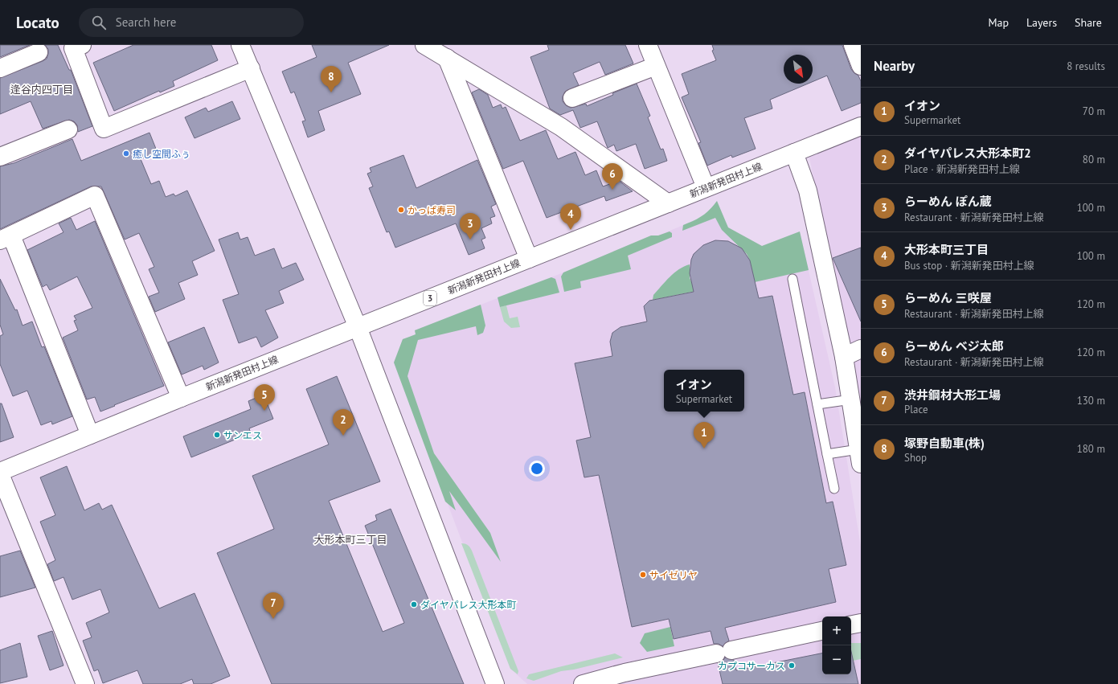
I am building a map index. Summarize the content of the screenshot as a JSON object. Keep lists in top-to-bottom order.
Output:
{
  "streets": {
    "street": ["新潟新発田村上線", "3"]
  },
  "districts": ["逢谷内四丁目", "大形本町三丁目"],
  "places": [
    "癒し空間ふぅ",
    "かっぱ寿司",
    "サンエス",
    "サイゼリヤ",
    "ダイヤパレス大形本町",
    "カプコサーカス"
  ],
  "north": "bottom right",
  "page": {
    "header": "Locato",
    "search": "Search here",
    "nav": ["Map", "Layers", "Share"],
    "heading": ["Nearby", "8 results"],
    "pins": [
      "8",
      "6",
      "4",
      "3",
      "5",
      "2",
      "1",
      "7"
    ],
    "list": [
      {
        "mark": "1",
        "name": "イオン",
        "note": "Supermarket",
        "value": "70 m"
      },
      {
        "mark": "2",
        "name": "ダイヤパレス大形本町2",
        "note": "Place · 新潟新発田村上線",
        "value": "80 m"
      },
      {
        "mark": "3",
        "name": "らーめん ぽん蔵",
        "note": "Restaurant · 新潟新発田村上線",
        "value": "100 m"
      },
      {
        "mark": "4",
        "name": "大形本町三丁目",
        "note": "Bus stop · 新潟新発田村上線",
        "value": "100 m"
      },
      {
        "mark": "5",
        "name": "らーめん 三咲屋",
        "note": "Restaurant · 新潟新発田村上線",
        "value": "120 m"
      },
      {
        "mark": "6",
        "name": "らーめん ベジ太郎",
        "note": "Restaurant · 新潟新発田村上線",
        "value": "120 m"
      },
      {
        "mark": "7",
        "name": "渋井鋼材大形工場",
        "note": "Place",
        "value": "130 m"
      },
      {
        "mark": "8",
        "name": "塚野自動車(株)",
        "note": "Shop",
        "value": "180 m"
      }
    ],
    "popup": ["イオン", "Supermarket"],
    "map_buttons": ["+", "−"]
  }
}
